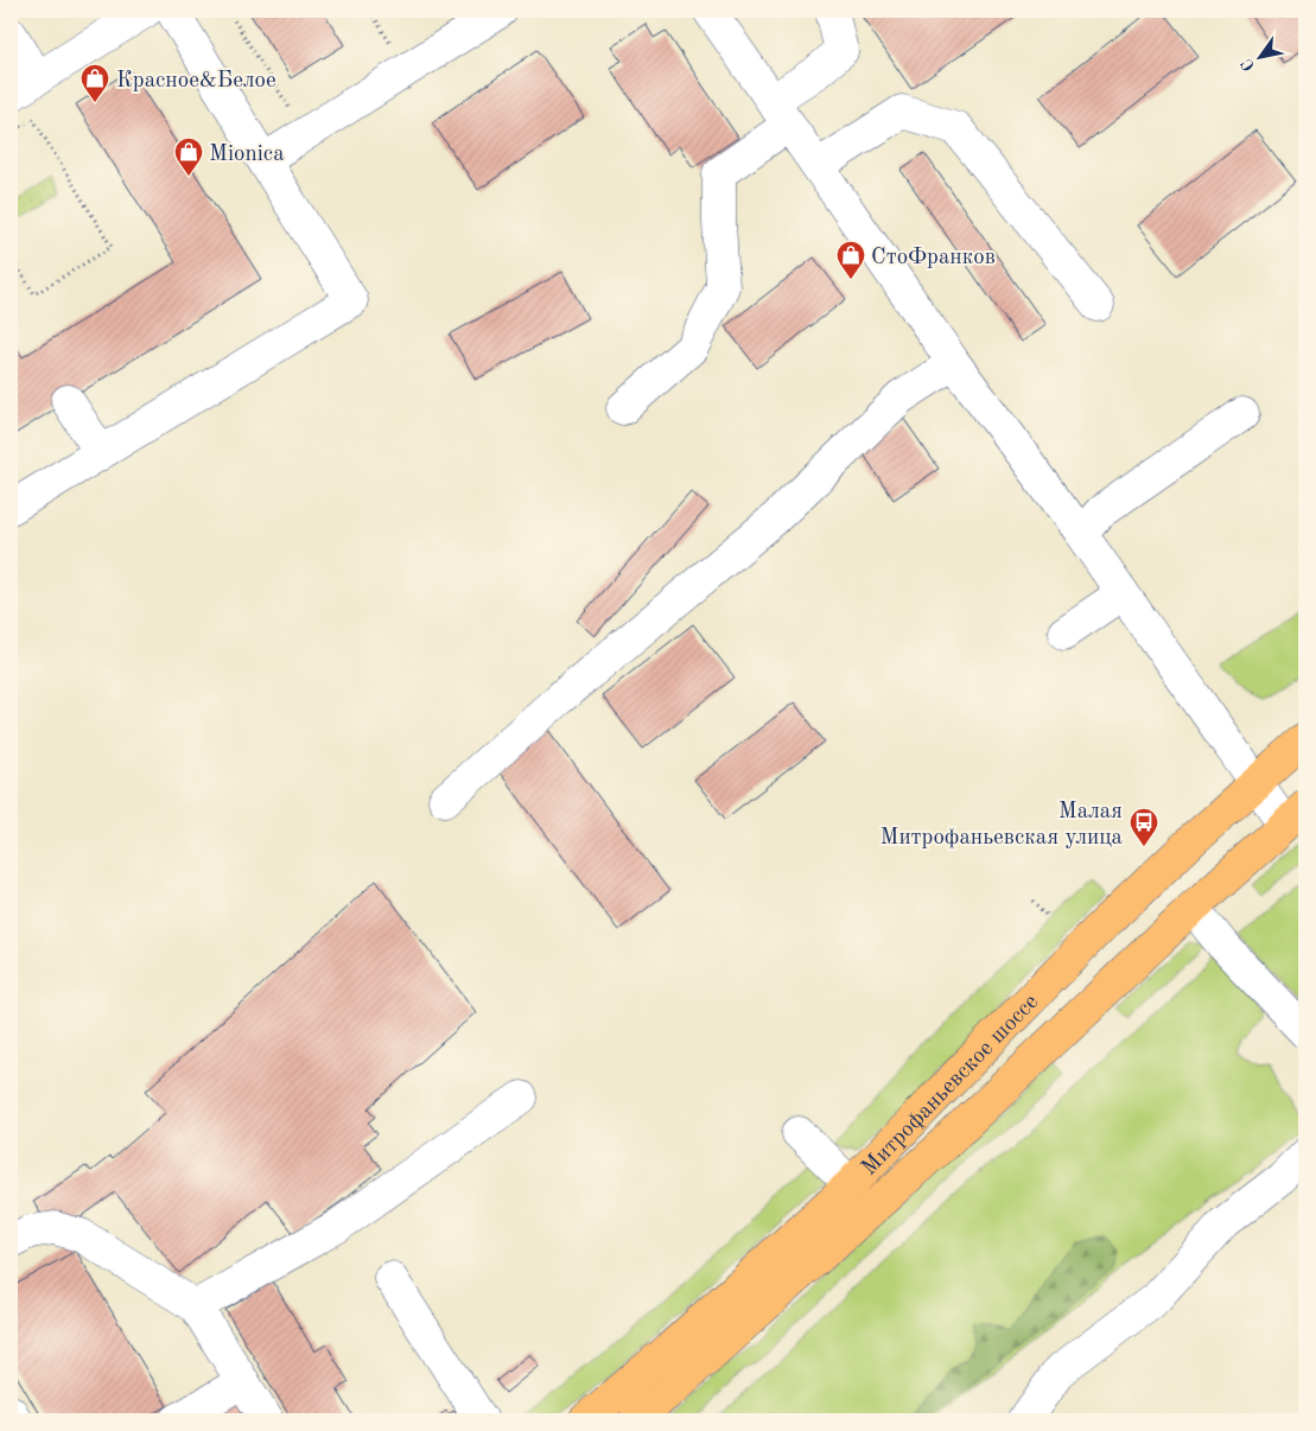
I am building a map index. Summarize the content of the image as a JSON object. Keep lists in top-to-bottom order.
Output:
{
  "streets": {
    "main road": ["Митрофаньевское шоссе"]
  },
  "places": {
    "shop": ["Красное&Белое", "Mionica", "СтоФранков"],
    "bus stop": ["Малая Митрофаньевская улица"]
  },
  "north": "bottom left"
}
